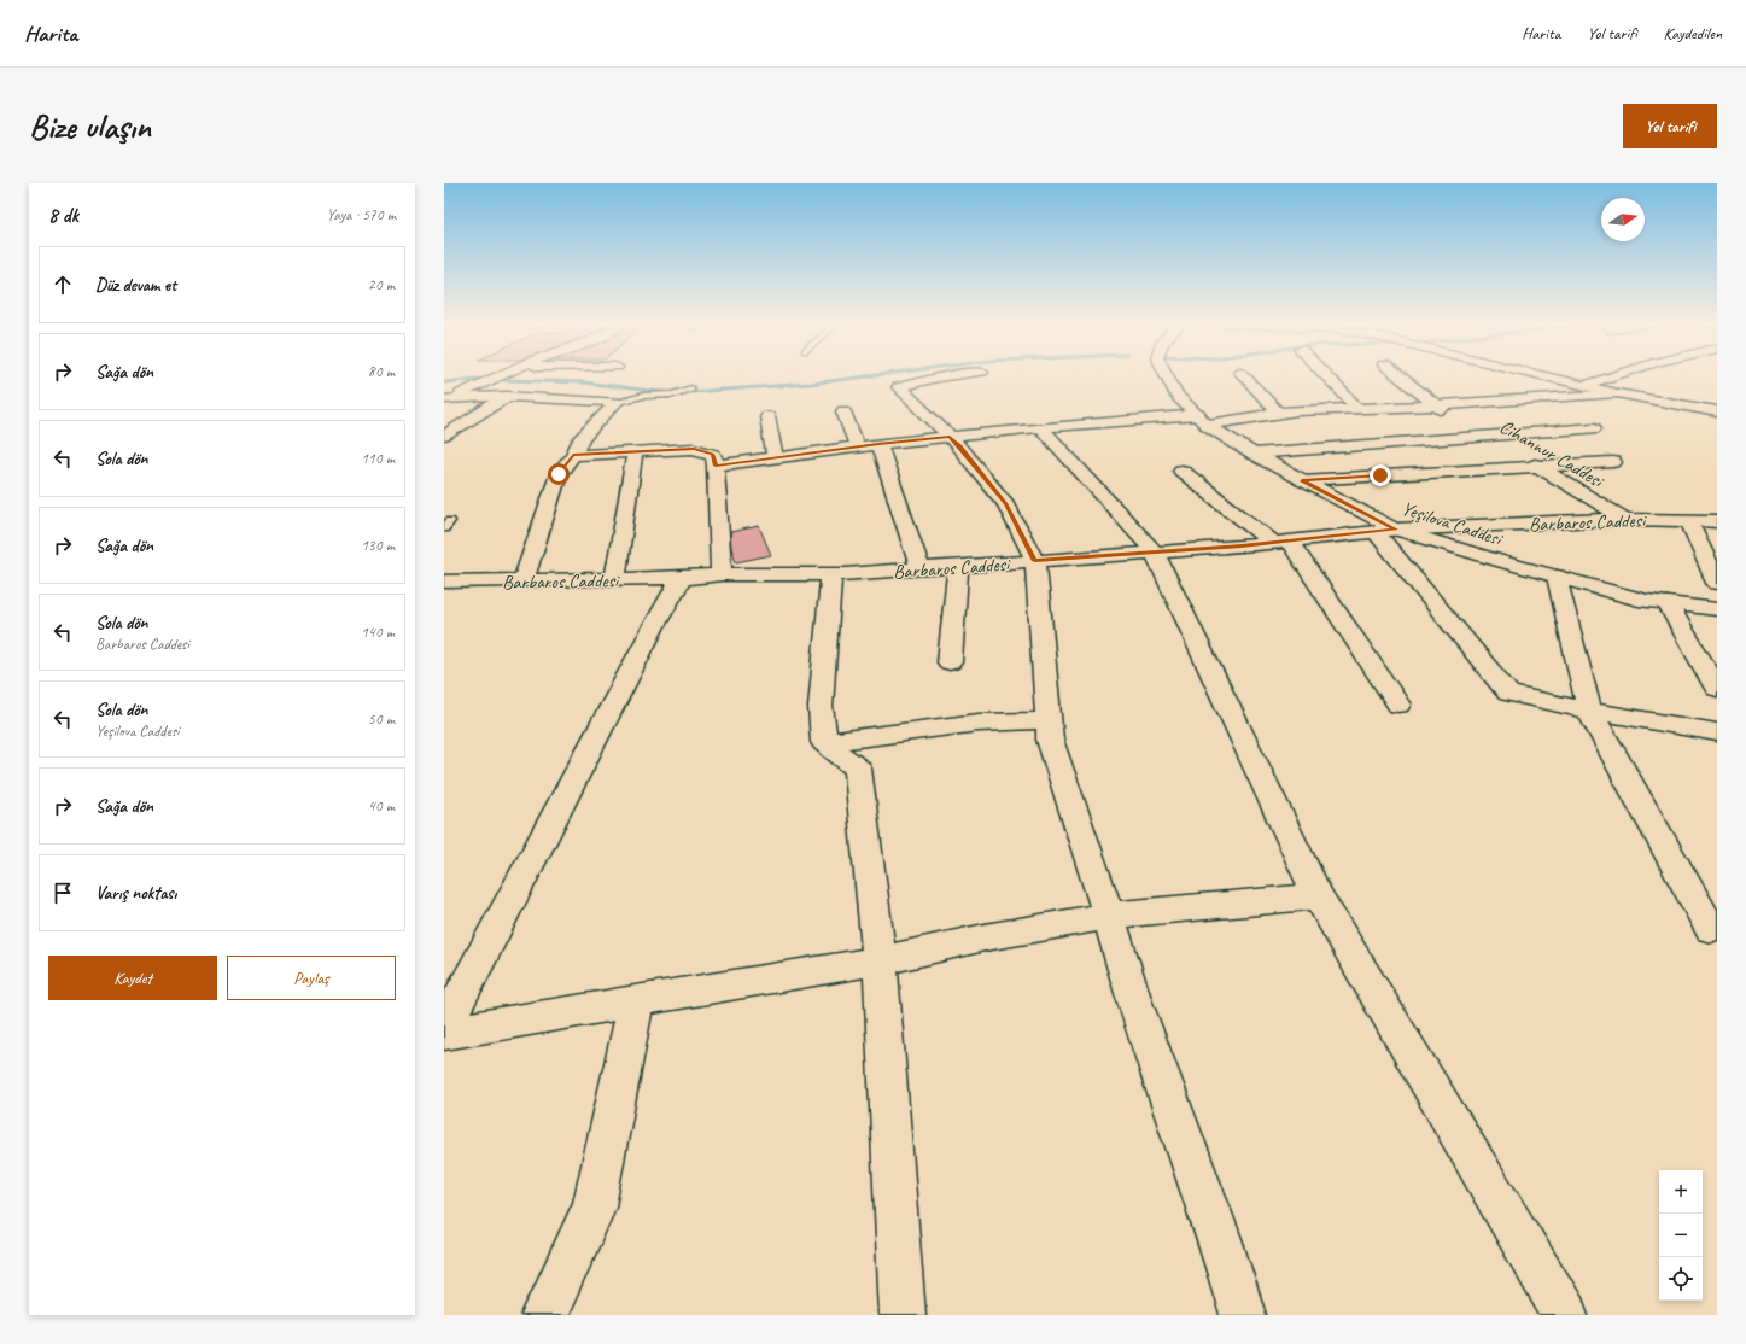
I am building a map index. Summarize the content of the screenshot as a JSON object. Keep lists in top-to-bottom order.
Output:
{
  "streets": {
    "street": ["Cihannur Caddesi", "Barbaros Caddesi", "Yeşilova Caddesi"]
  },
  "crossings": [
    ["Cihannur Caddesi", "Barbaros Caddesi"],
    ["Barbaros Caddesi", "Yeşilova Caddesi"]
  ],
  "north": "right",
  "page": {
    "header": "Harita",
    "nav": ["Harita", "Yol tarifi", "Kaydedilen"],
    "buttons": [
      "Yol tarifi",
      ["Kaydet", "Paylaş"]
    ],
    "title": "Bize ulaşın",
    "heading": ["8 dk", "Yaya · 570 m"],
    "list": [
      ["Düz devam et", "20 m"],
      ["Sağa dön", "80 m"],
      ["Sola dön", "110 m"],
      ["Sağa dön", "130 m"],
      ["Sola dön", "Barbaros Caddesi", "140 m"],
      ["Sola dön", "Yeşilova Caddesi", "50 m"],
      ["Sağa dön", "40 m"],
      "Varış noktası"
    ],
    "map_buttons": ["+", "−"]
  }
}
